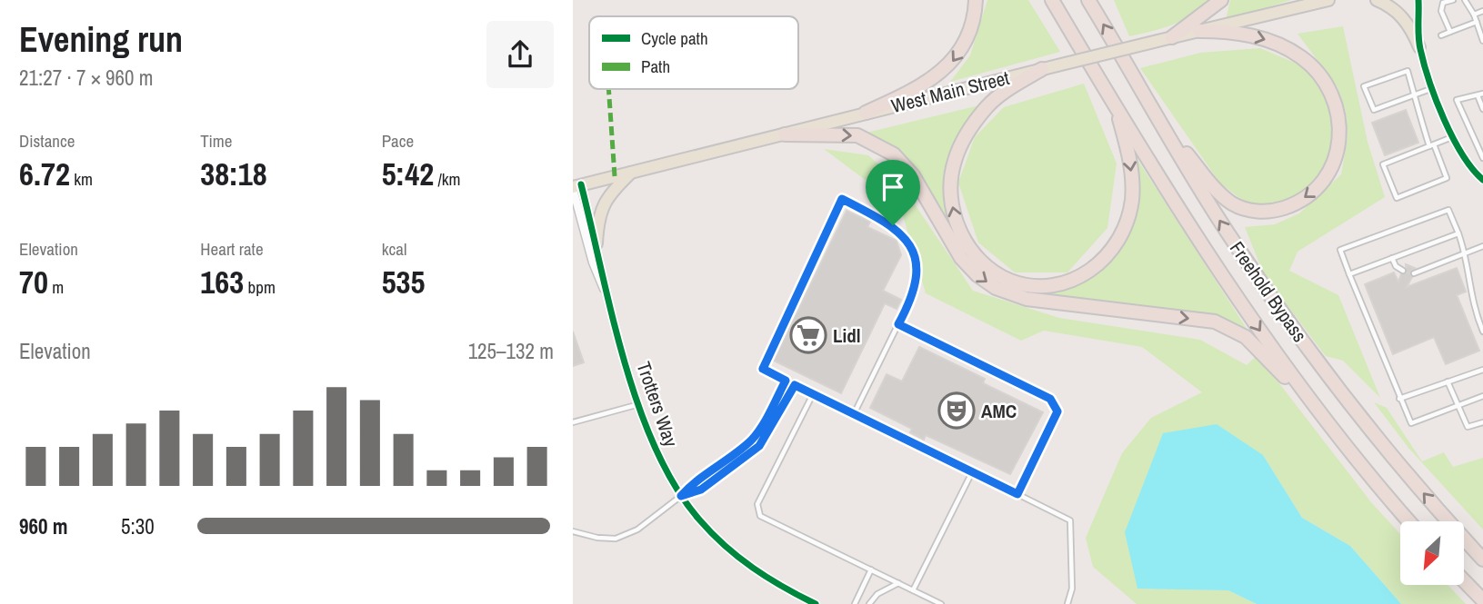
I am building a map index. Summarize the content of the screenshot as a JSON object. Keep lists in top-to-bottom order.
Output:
{
  "streets": {
    "highway": ["Freehold Bypass"],
    "main road": ["West Main Street"],
    "street": ["Trotters Way"]
  },
  "crossings": [
    ["West Main Street", "Trotters Way"]
  ],
  "places": {
    "supermarket": ["Lidl"],
    "theatre": ["AMC"]
  },
  "legend": ["Cycle path", "Path"],
  "north": "bottom left",
  "page": {
    "heading": ["Evening run", "21:27 · 7 × 960 m"],
    "stats": [
      ["Distance", "6.72 km"],
      ["Time", "38:18"],
      ["Pace", "5:42 /km"],
      ["Elevation", "70 m"],
      ["Heart rate", "163 bpm"],
      ["kcal", "535"]
    ],
    "chart": ["Elevation", "125–132 m"],
    "list": [
      {
        "name": "960 m",
        "note": "5:30"
      }
    ]
  }
}
